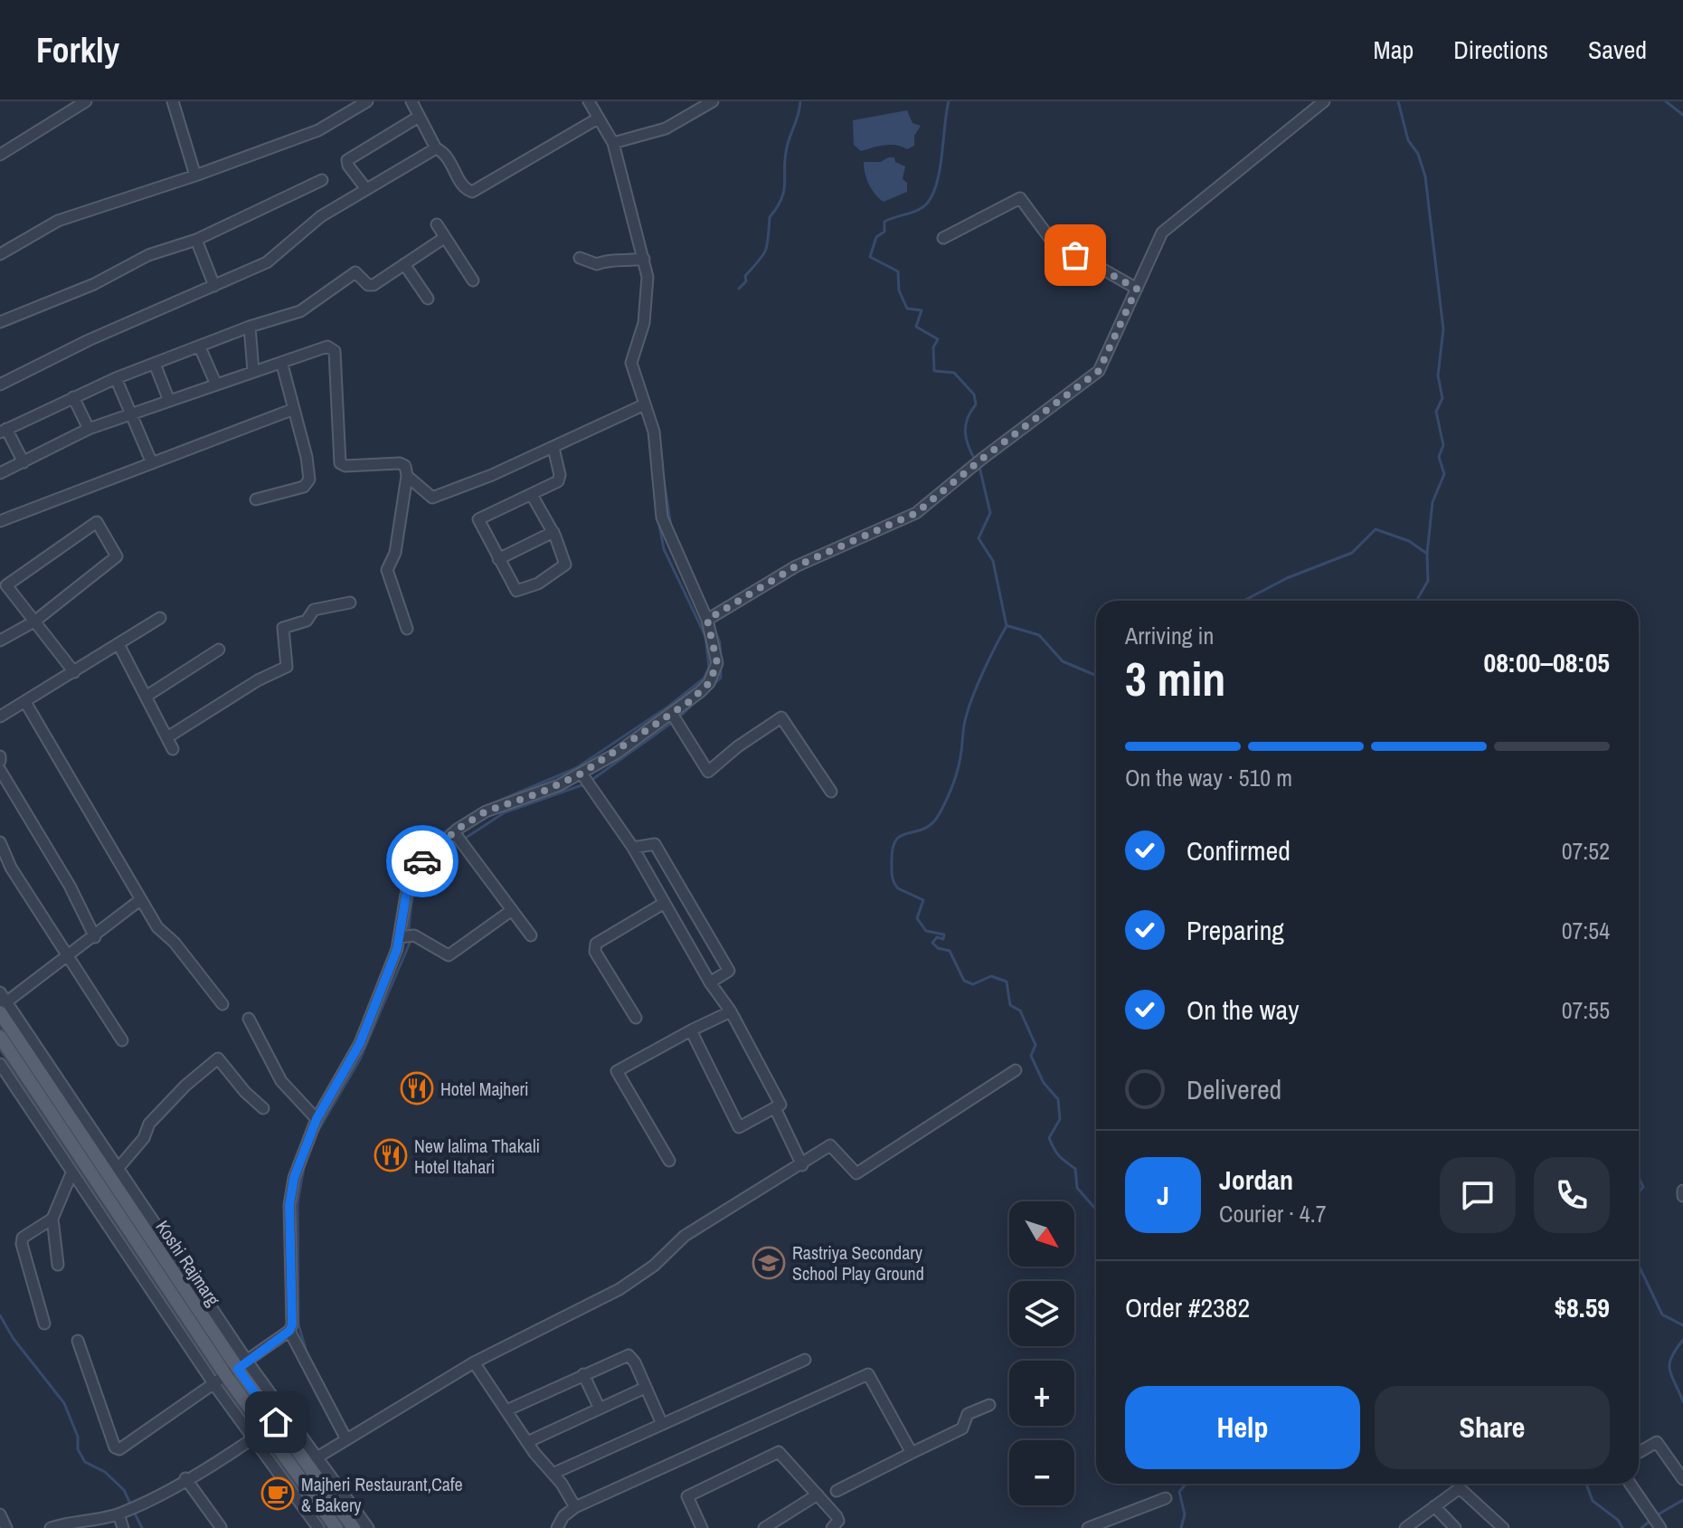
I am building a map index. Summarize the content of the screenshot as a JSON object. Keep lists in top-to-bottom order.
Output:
{
  "streets": {
    "main road": ["Koshi Rajmarg"]
  },
  "places": {
    "restaurant": ["Hotel Majheri", "New lalima Thakali Hotel Itahari"],
    "school or university": ["Rastriya Secondary School Play Ground"],
    "cafe": ["Majheri Restaurant,Cafe & Bakery"]
  },
  "north": "bottom right",
  "page": {
    "header": "Forkly",
    "nav": ["Map", "Directions", "Saved"],
    "heading": ["3 min", "Arriving in", "08:00–08:05"],
    "panel": [
      "Jordan",
      "Courier · 4.7",
      "Order #2382",
      "$8.59"
    ],
    "bar": "On the way · 510 m",
    "list": [
      ["Confirmed", "07:52"],
      ["Preparing", "07:54"],
      ["On the way", "07:55"],
      "Delivered"
    ],
    "round": "J",
    "map_buttons": ["+", "−"],
    "buttons": ["Help", "Share"]
  }
}
